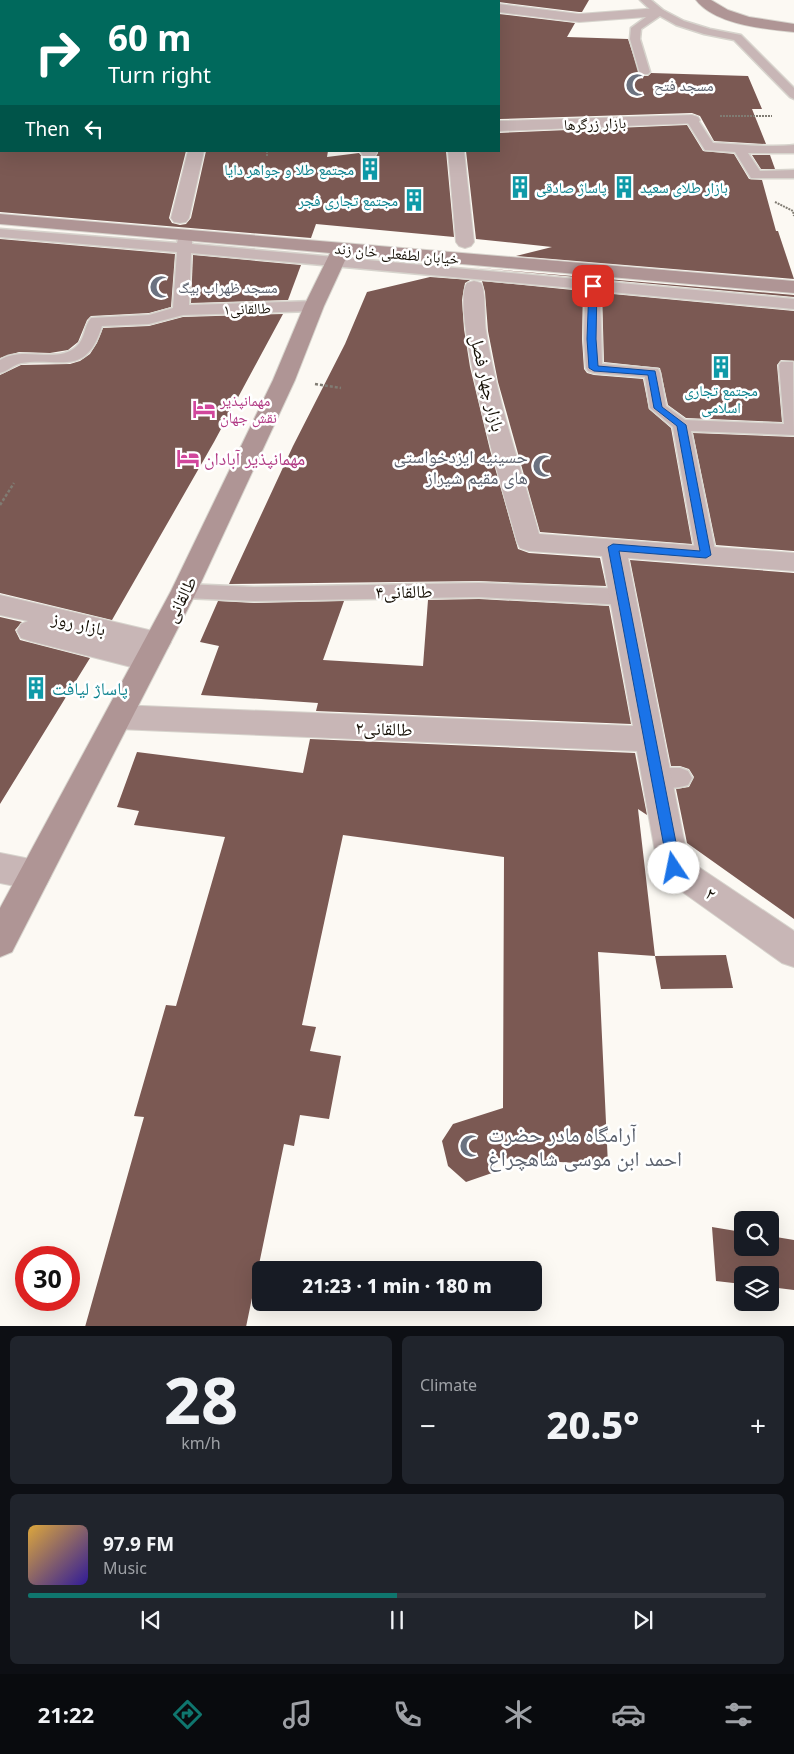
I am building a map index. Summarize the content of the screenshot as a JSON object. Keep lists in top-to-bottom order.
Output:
{
  "streets": {
    "street": [
      "بازار زرگرها",
      "خیابان لطفعلی خان زند",
      "بازار چهار فصل",
      "طالقانی",
      "بازار روز",
      "طالقانی۲",
      "۲"
    ],
    "lane": ["طالقانی۱", "طالقانی۴"]
  },
  "crossings": [
    ["خیابان لطفعلی خان زند", "طالقانی"],
    ["طالقانی۱", "طالقانی"],
    ["بازار چهار فصل", "۲"],
    ["طالقانی۴", "طالقانی"],
    ["طالقانی۴", "۲"],
    ["طالقانی", "بازار روز"],
    ["طالقانی", "طالقانی۲"],
    ["طالقانی۲", "۲"]
  ],
  "places": {
    "mosque": [
      "مسجد فتح",
      "مسجد ظهراب بیگ",
      "حسینیه ایزدخواستی های مقیم شیراز",
      "آرامگاه مادر حضرت احمد ابن موسی شاهچراغ"
    ],
    "building": [
      "مجتمع طلا و جواهر دایا",
      "پاساژ صادقی",
      "بازار طلای سعید",
      "مجتمع تجاری فجر",
      "مجتمع تجاری اسلامی",
      "پاساژ لیافت"
    ],
    "hotel": ["مهمانپذیر نقش جهان", "مهمانپذیر آبادان"]
  },
  "page": {
    "turn": ["60 m", "Turn right"],
    "then": "Then",
    "limit": "30",
    "trip": "21:23 · 1 min · 180 m",
    "tile": [
      ["28", "km/h"],
      "Climate"
    ],
    "heat": ["−", "20.5°", "+"],
    "song": ["97.9 FM", "Music"],
    "tabs": "21:22"
  }
}
